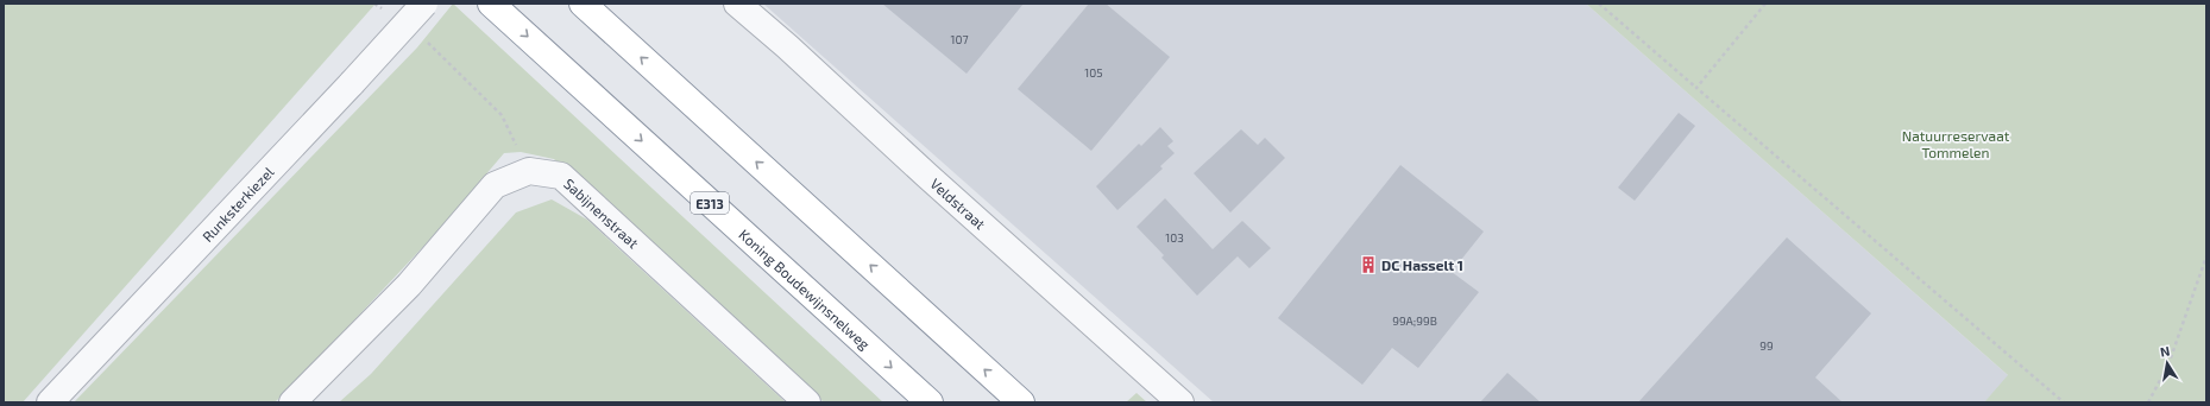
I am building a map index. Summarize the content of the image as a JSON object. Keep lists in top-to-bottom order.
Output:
{
  "streets": {
    "highway": ["E313", "Koning Boudewijnsnelweg"],
    "street": ["Runksterkiezel", "Veldstraat", "Sabijnenstraat"]
  },
  "parks": ["Natuurreservaat Tommelen"],
  "places": {
    "building": ["DC Hasselt 1"]
  },
  "house_numbers": [
    "107",
    "105",
    "103",
    "99A;99B",
    "99"
  ],
  "north": "top"
}
